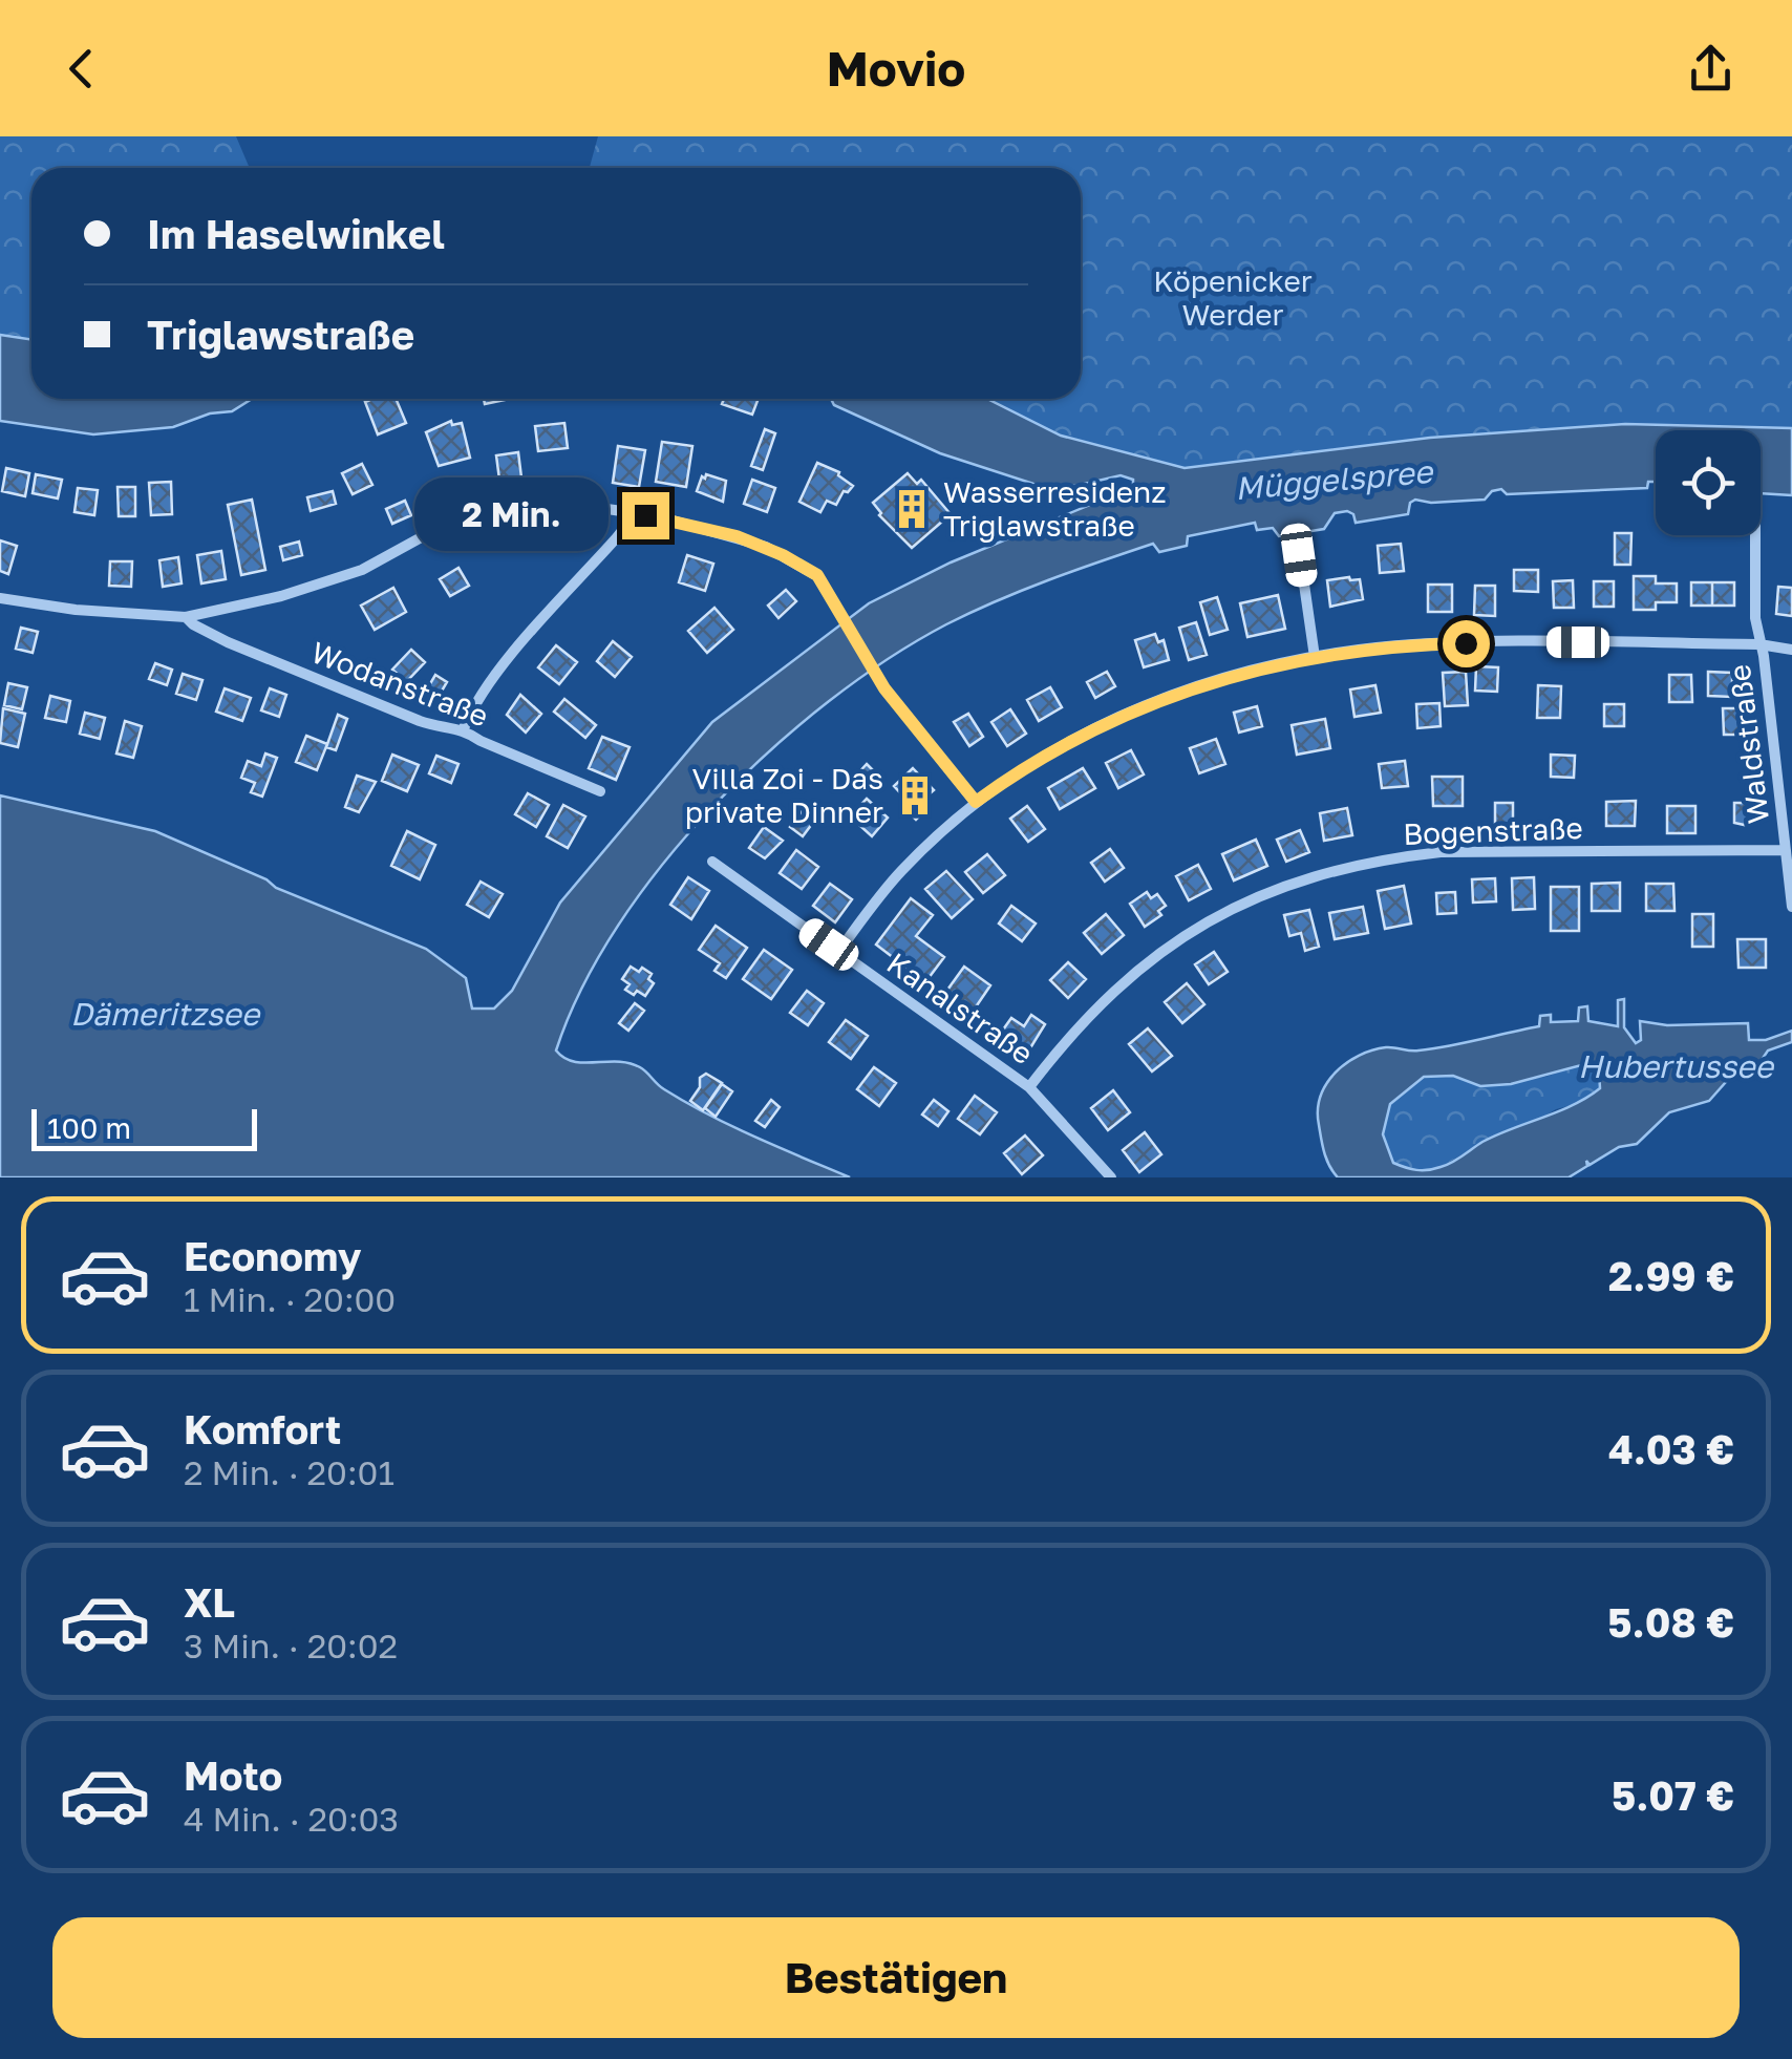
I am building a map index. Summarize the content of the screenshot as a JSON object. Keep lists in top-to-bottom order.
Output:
{
  "streets": {
    "street": [
      "Wodanstraße",
      "Waldstraße",
      "Bogenstraße",
      "Kanalstraße"
    ]
  },
  "crossings": [
    ["Waldstraße", "Bogenstraße"],
    ["Bogenstraße", "Kanalstraße"]
  ],
  "water": ["Müggelspree", "Dämeritzsee", "Hubertussee"],
  "parks": ["Köpenicker Werder"],
  "places": {
    "building": ["Wasserresidenz Triglawstraße", "Villa Zoi - Das private Dinner"]
  },
  "scale_bar": "100 m",
  "page": {
    "header": "Movio",
    "banner": ["Im Haselwinkel", "Triglawstraße"],
    "bubble": "2 Min.",
    "scale": "100 m",
    "list": [
      {
        "name": "Economy",
        "note": "1 Min. · 20:00",
        "value": "2.99 €"
      },
      {
        "name": "Komfort",
        "note": "2 Min. · 20:01",
        "value": "4.03 €"
      },
      {
        "name": "XL",
        "note": "3 Min. · 20:02",
        "value": "5.08 €"
      },
      {
        "name": "Moto",
        "note": "4 Min. · 20:03",
        "value": "5.07 €"
      }
    ],
    "buttons": "Bestätigen"
  }
}
